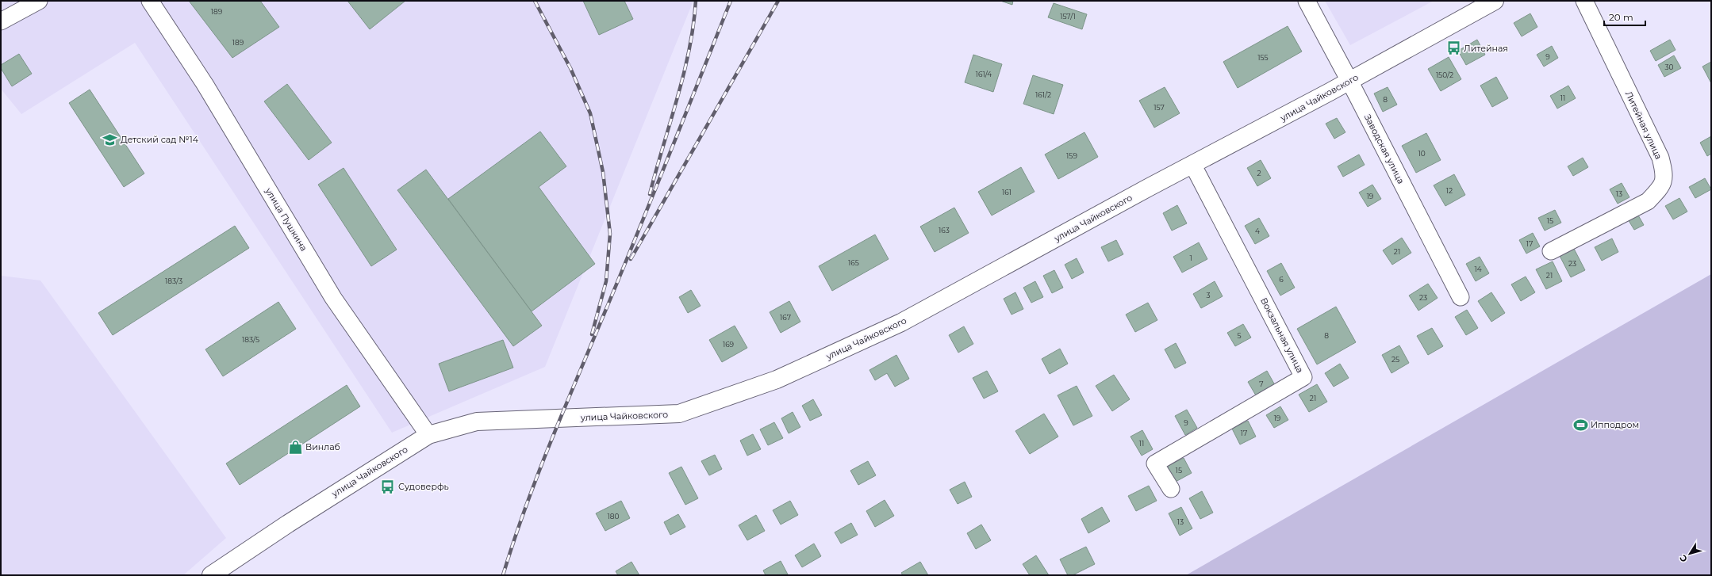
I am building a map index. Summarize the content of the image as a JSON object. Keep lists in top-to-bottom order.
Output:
{
  "streets": {
    "street": [
      "улица Чайковского",
      "Литейная улица",
      "Заводская улица",
      "улица Пушкина",
      "Вокзальная улица"
    ]
  },
  "crossings": [
    ["улица Чайковского", "Заводская улица"],
    ["улица Чайковского", "улица Пушкина"],
    ["улица Чайковского", "Вокзальная улица"]
  ],
  "places": {
    "bus stop": ["Литейная", "Судоверфь"],
    "school or university": ["Детский сад №14"],
    "sports": ["Ипподром"],
    "shop": ["Винлаб"]
  },
  "house_numbers": [
    "189",
    "157/1",
    "189",
    "9",
    "155",
    "30",
    "161/4",
    "150/2",
    "161/2",
    "11",
    "8",
    "157",
    "10",
    "159",
    "2",
    "12",
    "161",
    "13",
    "19",
    "15",
    "163",
    "4",
    "17",
    "21",
    "1",
    "165",
    "23",
    "14",
    "21",
    "6",
    "183/3",
    "3",
    "23",
    "167",
    "5",
    "8",
    "183/5",
    "169",
    "25",
    "7",
    "21",
    "19",
    "9",
    "17",
    "11",
    "15",
    "180",
    "13"
  ],
  "scale_bar": "20 m",
  "north": "bottom left"
}
